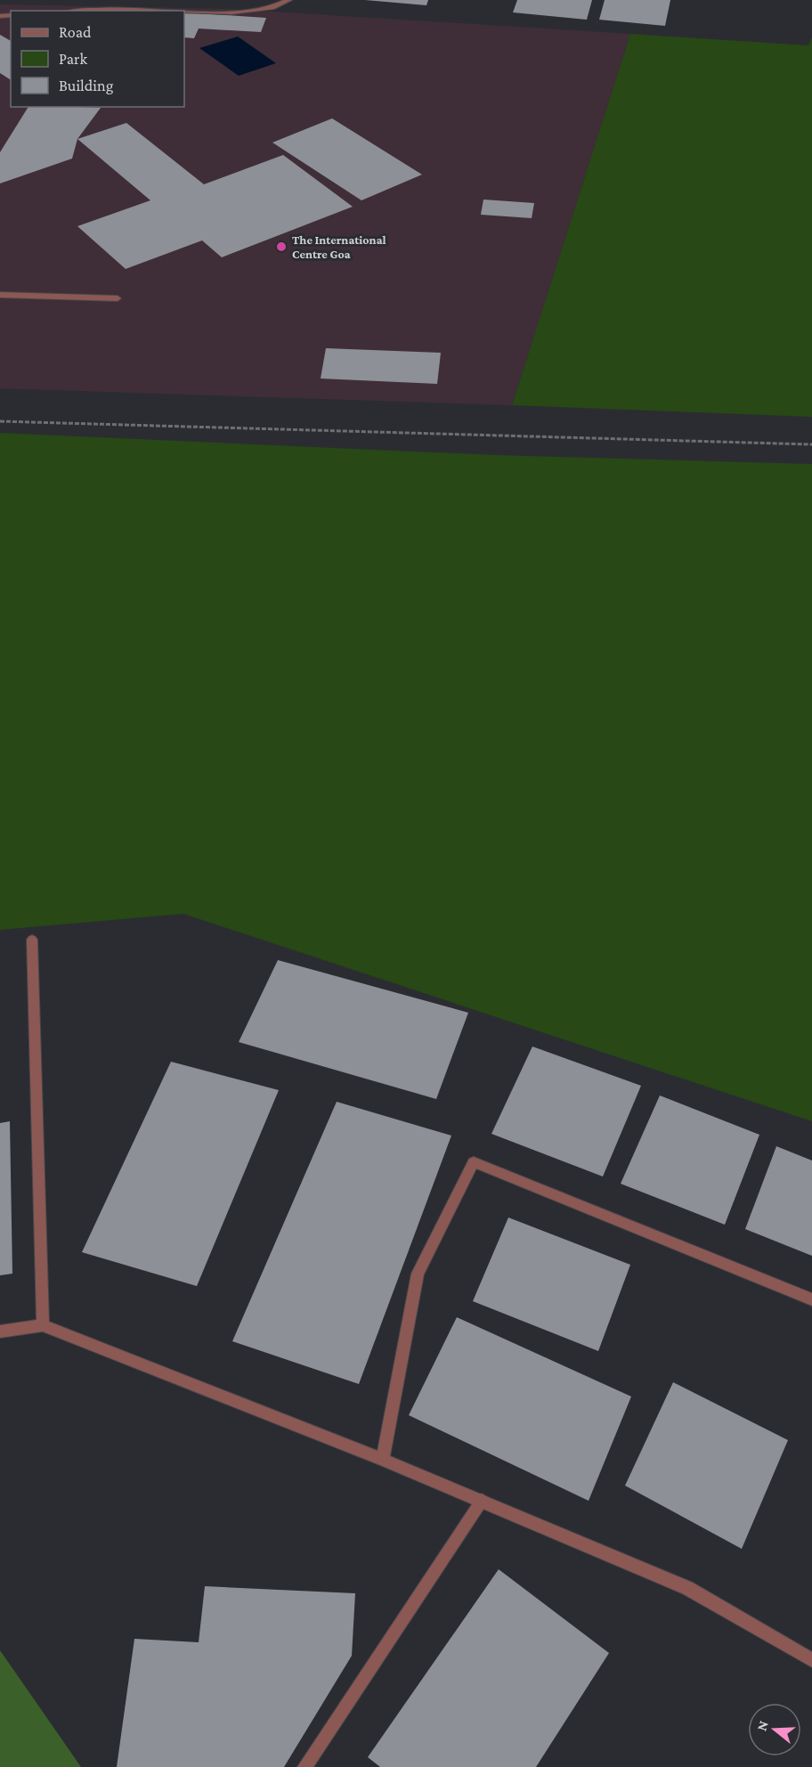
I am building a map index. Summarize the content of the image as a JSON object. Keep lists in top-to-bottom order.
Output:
{
  "places": ["The International Centre Goa"],
  "legend": ["Road", "Park", "Building"],
  "north": "left"
}
